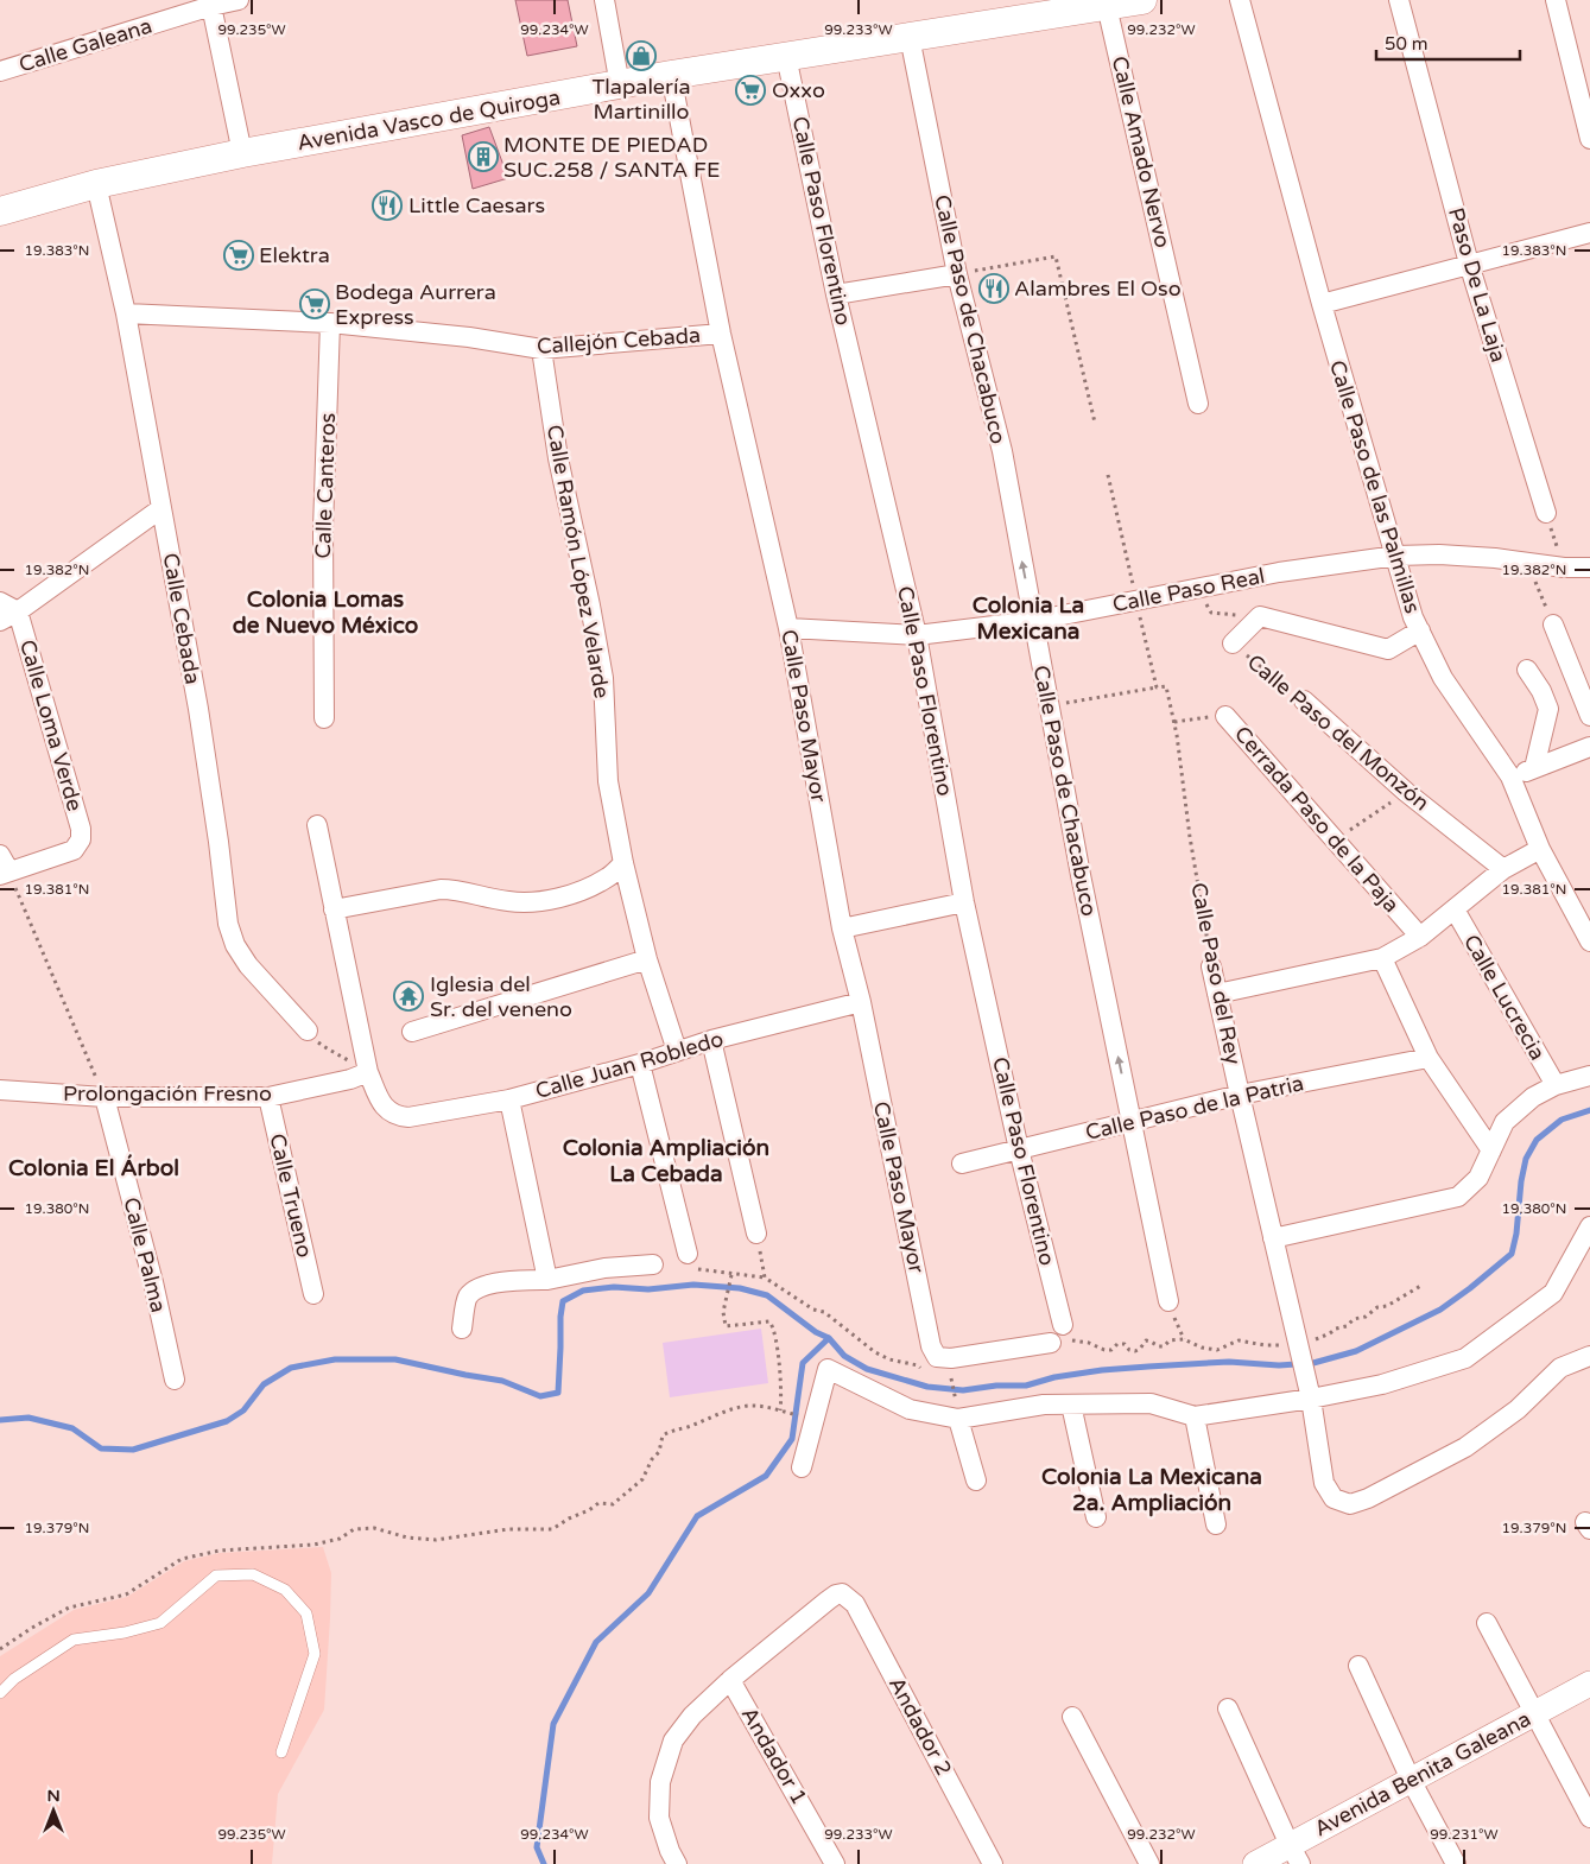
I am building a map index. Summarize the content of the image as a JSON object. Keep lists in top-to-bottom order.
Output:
{
  "streets": {
    "main road": ["Avenida Vasco de Quiroga"],
    "street": [
      "Calle Galeana",
      "Calle Amado Nervo",
      "Calle Paso Florentino",
      "Paso De La Laja",
      "Calle Paso de Chacabuco",
      "Callejón Cebada",
      "Calle Canteros",
      "Calle Paso de las Palmillas",
      "Calle Ramón López Velarde",
      "Calle Paso Real",
      "Calle Cebada",
      "Calle Paso Mayor",
      "Calle Loma Verde",
      "Calle Paso del Monzón",
      "Cerrada Paso de la Paja",
      "Calle Paso del Rey",
      "Calle Lucrecia",
      "Calle Juan Robledo",
      "Prolongación Fresno",
      "Calle Paso de la Patria",
      "Calle Trueno",
      "Calle Palma",
      "Andador 2",
      "Andador 1",
      "Avenida Benita Galeana"
    ]
  },
  "crossings": [
    ["Avenida Vasco de Quiroga", "Calle Amado Nervo"],
    ["Avenida Vasco de Quiroga", "Calle Paso Florentino"],
    ["Avenida Vasco de Quiroga", "Calle Paso de Chacabuco"],
    ["Avenida Vasco de Quiroga", "Calle Cebada"],
    ["Avenida Vasco de Quiroga", "Calle Paso Mayor"],
    ["Calle Paso Florentino", "Calle Paso Real"],
    ["Calle Paso Florentino", "Calle Paso de la Patria"],
    ["Calle Paso de Chacabuco", "Calle Paso Real"],
    ["Calle Paso de Chacabuco", "Calle Paso de la Patria"],
    ["Callejón Cebada", "Calle Canteros"],
    ["Callejón Cebada", "Calle Ramón López Velarde"],
    ["Callejón Cebada", "Calle Cebada"],
    ["Callejón Cebada", "Calle Paso Mayor"],
    ["Calle Paso de las Palmillas", "Calle Paso Real"],
    ["Calle Ramón López Velarde", "Calle Juan Robledo"],
    ["Calle Paso Real", "Calle Paso Mayor"],
    ["Calle Paso Real", "Calle Paso del Rey"],
    ["Calle Paso Mayor", "Calle Juan Robledo"],
    ["Cerrada Paso de la Paja", "Calle Paso del Rey"],
    ["Calle Paso del Rey", "Calle Paso de la Patria"],
    ["Calle Juan Robledo", "Prolongación Fresno"],
    ["Prolongación Fresno", "Calle Trueno"],
    ["Prolongación Fresno", "Calle Palma"],
    ["Andador 2", "Andador 1"]
  ],
  "one_way": ["Calle Paso de Chacabuco"],
  "districts": [
    "Colonia Lomas de Nuevo México",
    "Colonia La Mexicana",
    "Colonia Ampliación La Cebada",
    "Colonia El Árbol",
    "Colonia La Mexicana 2a. Ampliación"
  ],
  "places": {
    "shop": ["Tlapalería Martinillo"],
    "supermarket": ["Oxxo", "Elektra", "Bodega Aurrera Express"],
    "building": ["MONTE DE PIEDAD SUC.258 / SANTA FE"],
    "restaurant": ["Little Caesars", "Alambres El Oso"],
    "temple": ["Iglesia del Sr. del veneno"]
  },
  "scale_bar": "50 m",
  "north": "top",
  "coordinates": [
    "99.235°W",
    "99.234°W",
    "99.233°W",
    "99.232°W",
    "19.383°N",
    "19.382°N",
    "19.381°N",
    "19.380°N",
    "19.379°N",
    "99.231°W"
  ]
}
